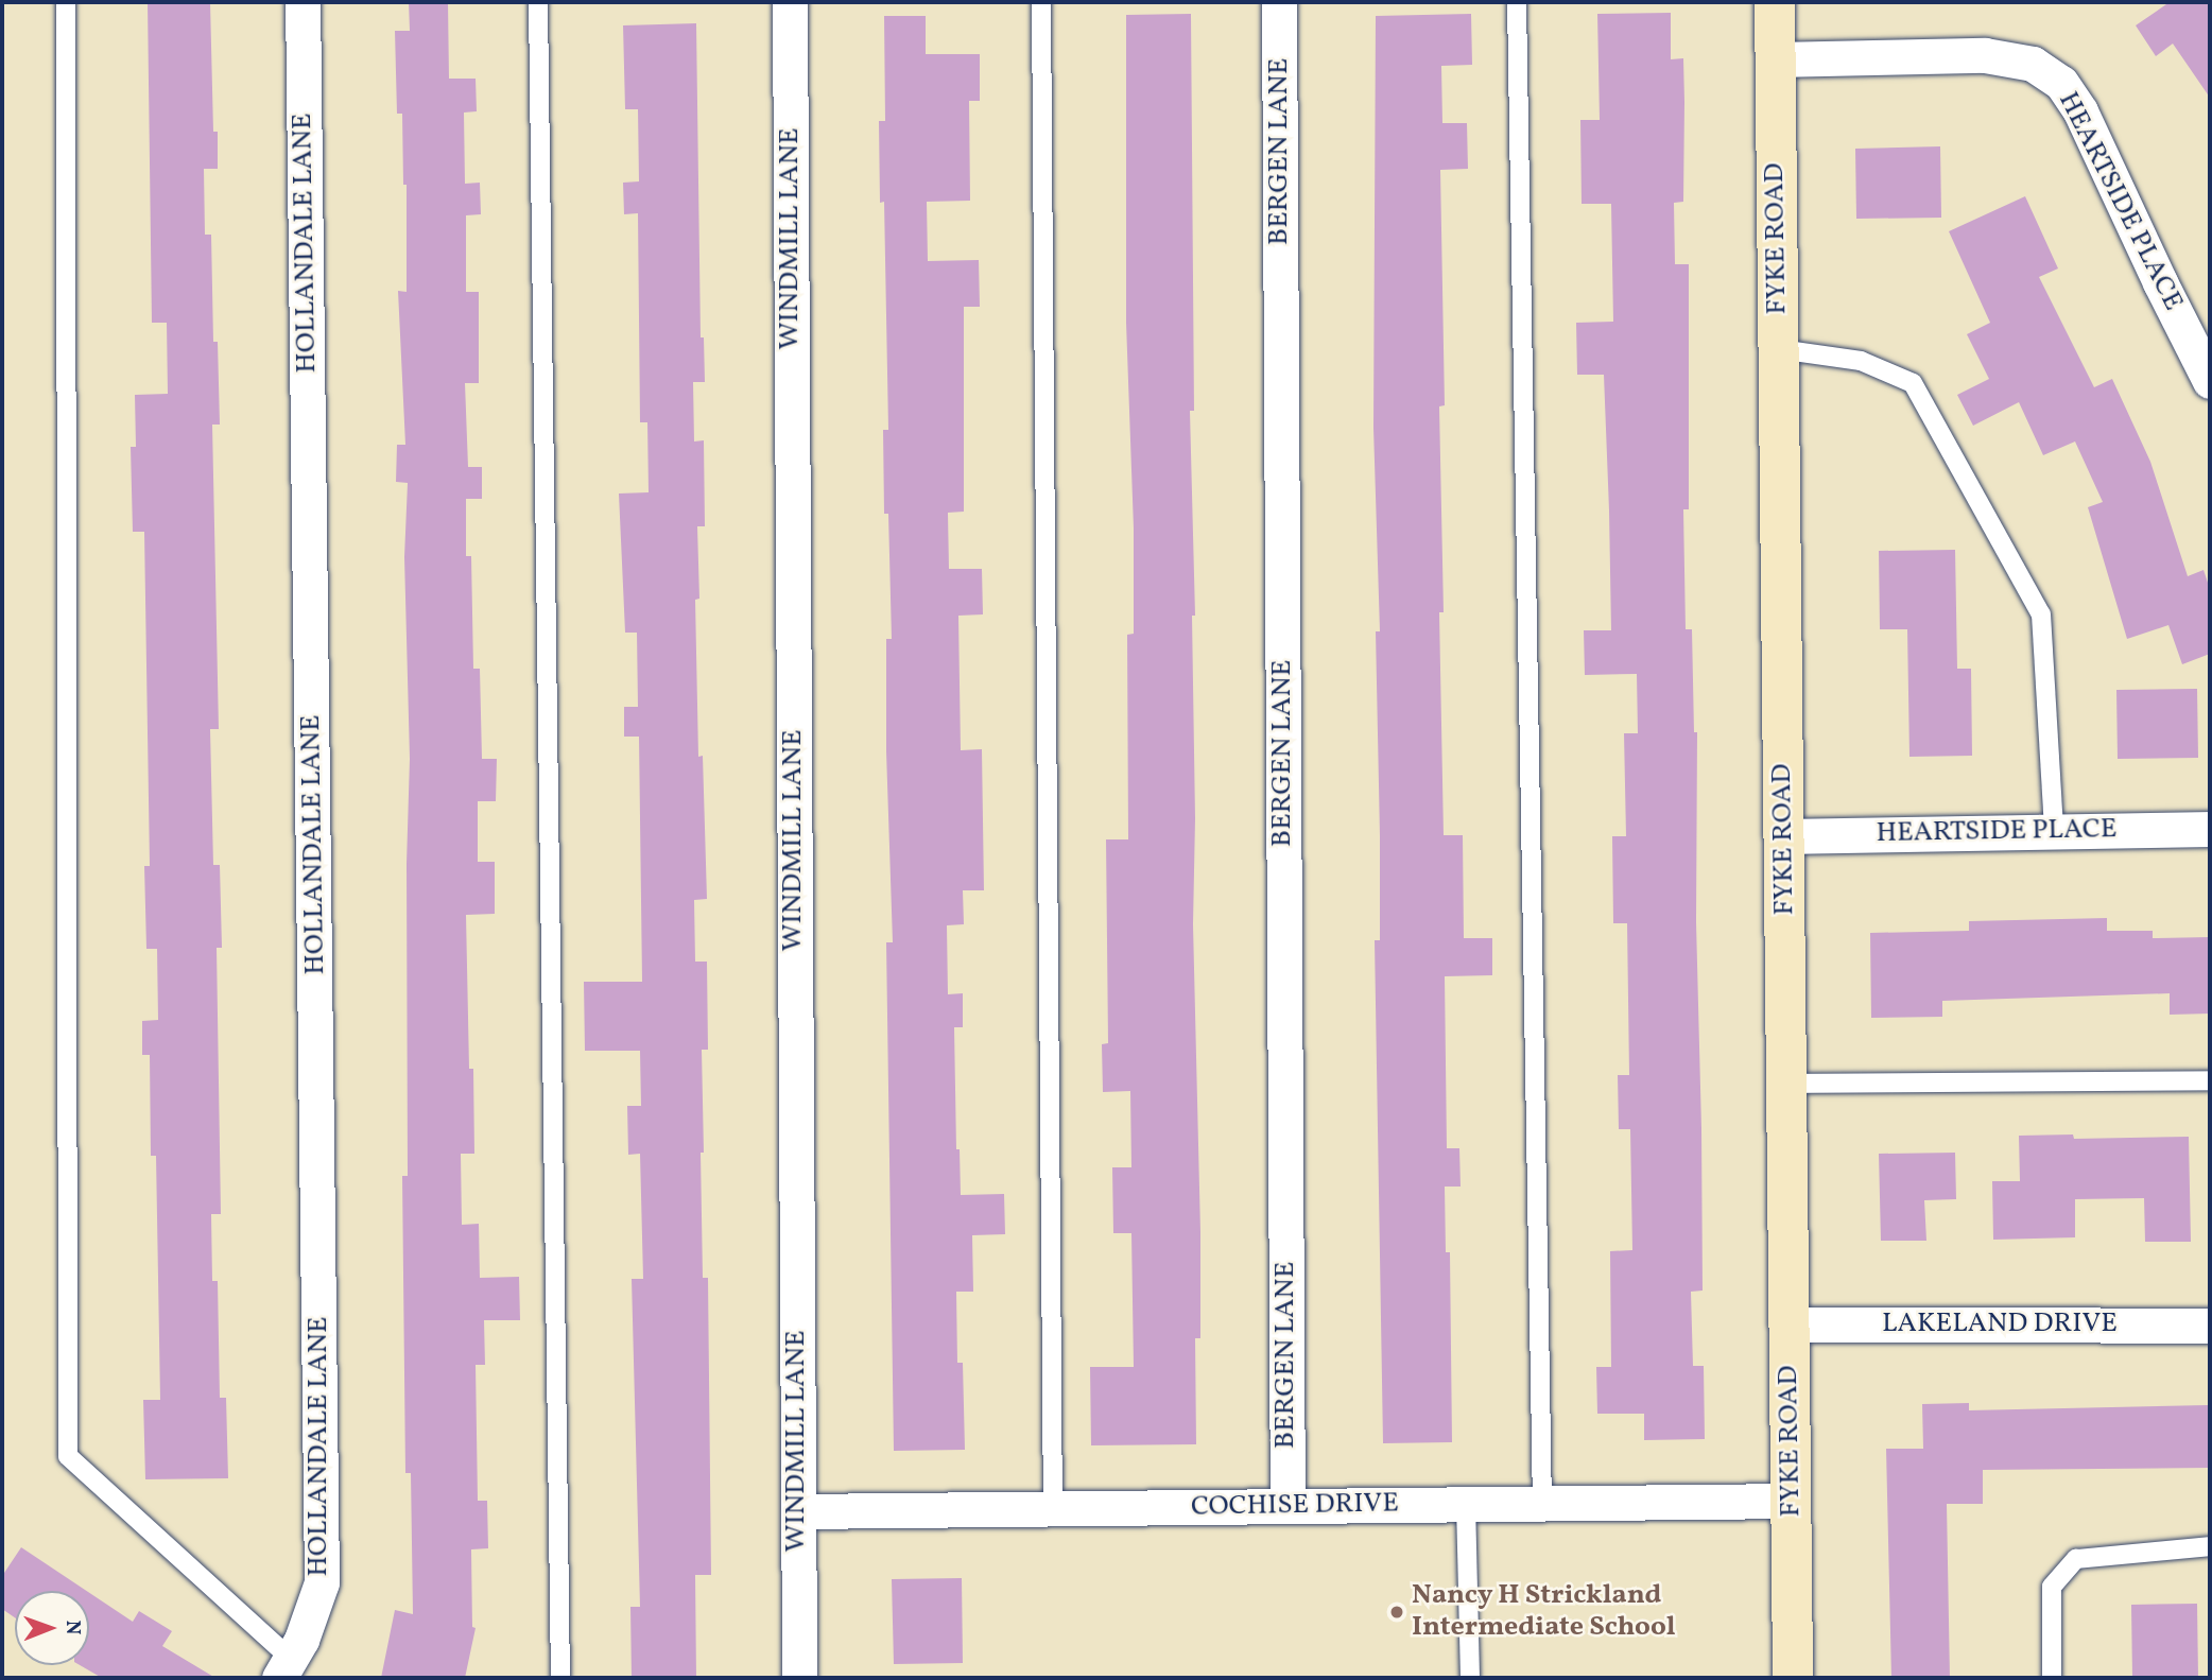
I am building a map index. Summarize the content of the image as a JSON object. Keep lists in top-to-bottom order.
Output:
{
  "streets": {
    "street": [
      "BERGEN LANE",
      "HEARTSIDE PLACE",
      "WINDMILL LANE",
      "FYKE ROAD",
      "HOLLANDALE LANE",
      "LAKELAND DRIVE",
      "COCHISE DRIVE"
    ]
  },
  "crossings": [
    ["BERGEN LANE", "COCHISE DRIVE"],
    ["HEARTSIDE PLACE", "FYKE ROAD"],
    ["WINDMILL LANE", "COCHISE DRIVE"],
    ["FYKE ROAD", "LAKELAND DRIVE"],
    ["FYKE ROAD", "COCHISE DRIVE"]
  ],
  "places": ["Nancy H Strickland Intermediate School"],
  "north": "right"
}
